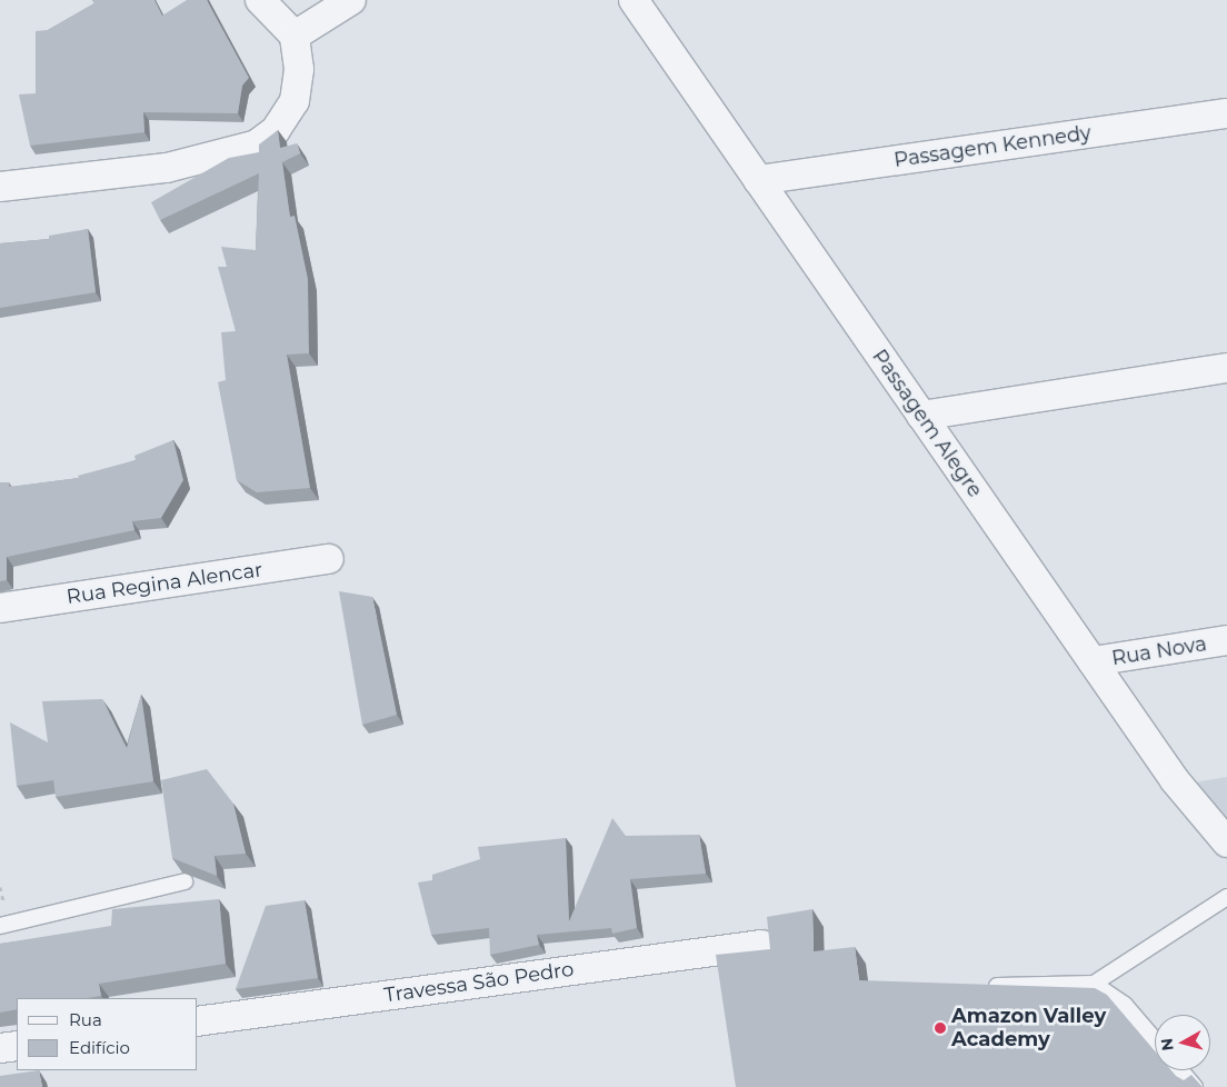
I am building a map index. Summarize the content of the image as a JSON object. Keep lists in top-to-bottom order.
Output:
{
  "streets": {
    "street": [
      "Passagem Kennedy",
      "Passagem Alegre",
      "Rua Regina Alencar",
      "Rua Nova",
      "Travessa São Pedro"
    ]
  },
  "crossings": [
    ["Passagem Kennedy", "Passagem Alegre"],
    ["Passagem Alegre", "Rua Nova"]
  ],
  "places": ["Amazon Valley Academy"],
  "legend": ["Rua", "Edifício"],
  "north": "left"
}
